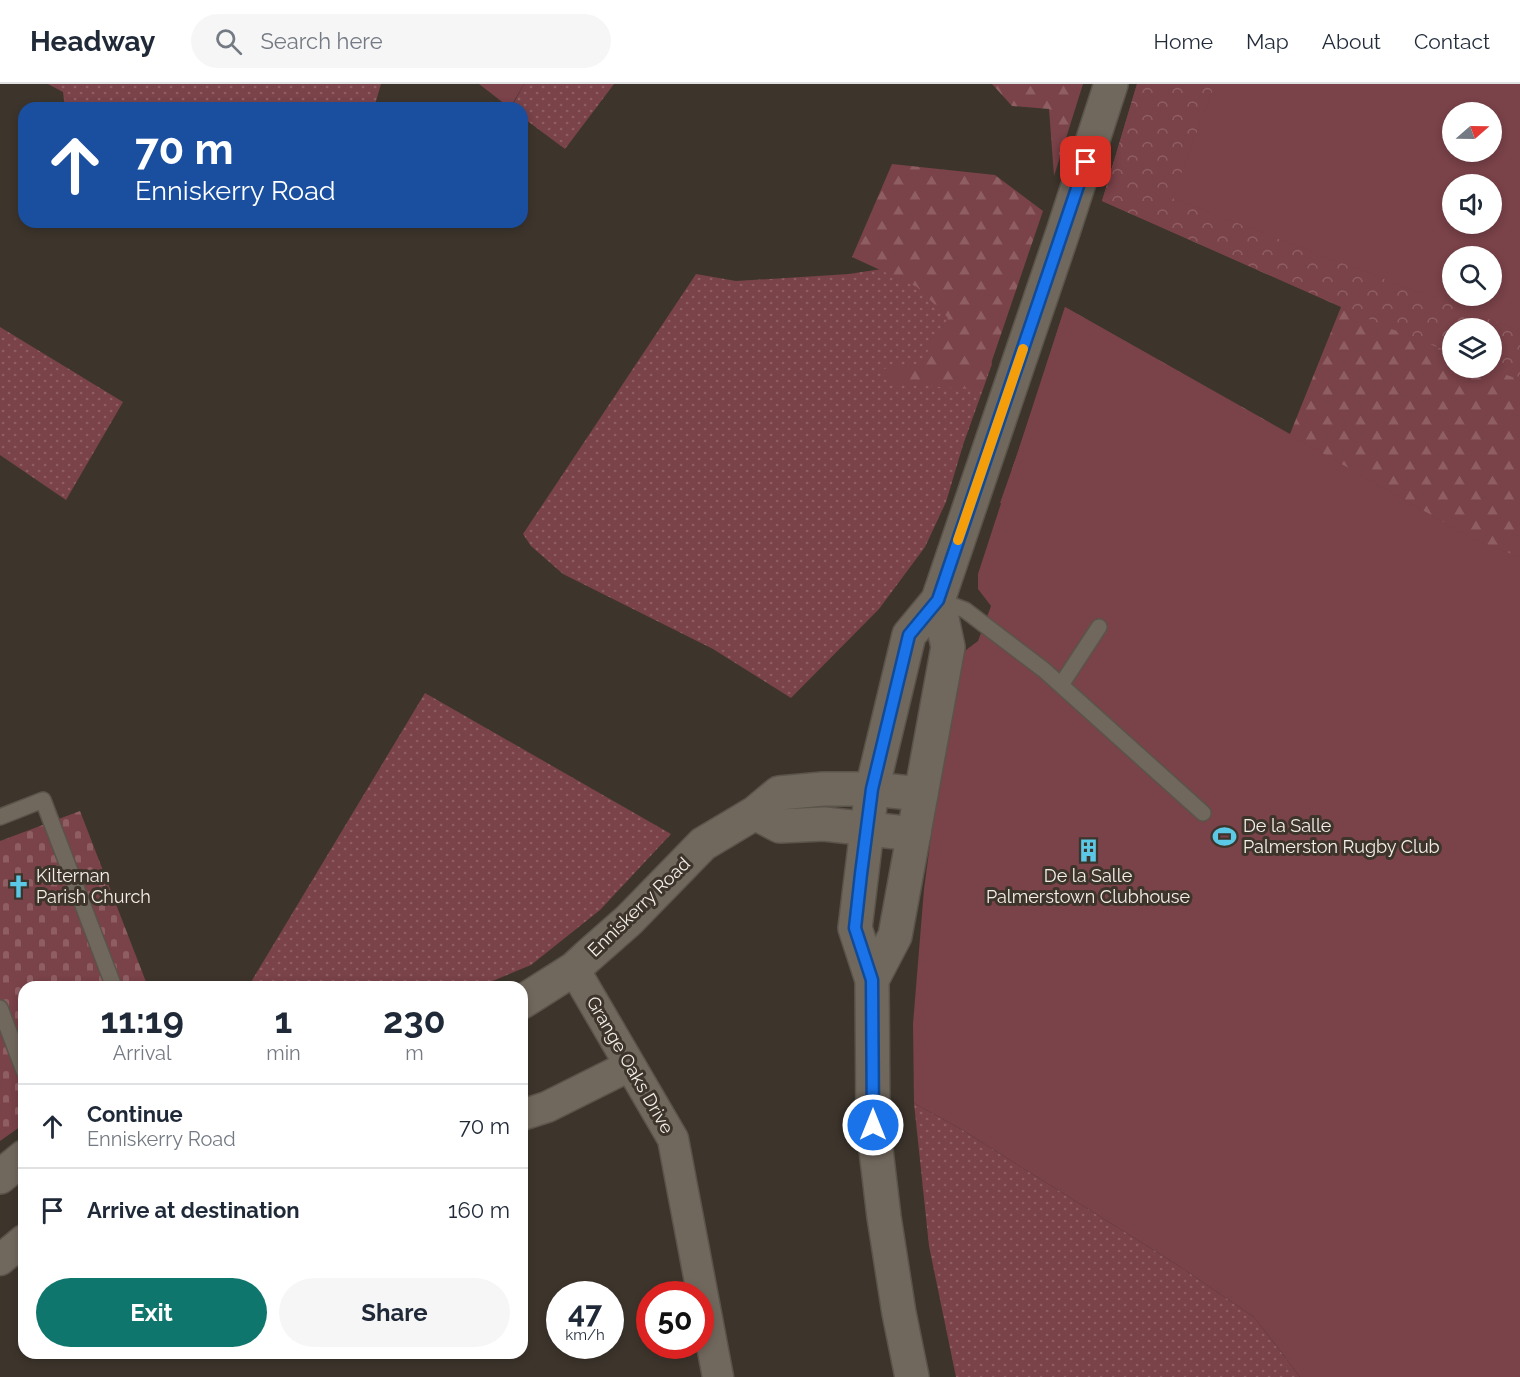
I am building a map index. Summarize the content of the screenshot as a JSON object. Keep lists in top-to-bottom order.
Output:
{
  "streets": {
    "main road": ["Enniskerry Road"],
    "street": ["Grange Oaks Drive"]
  },
  "crossings": [
    ["Enniskerry Road", "Grange Oaks Drive"]
  ],
  "places": {
    "sports": ["De la Salle Palmerston Rugby Club"],
    "building": ["De la Salle Palmerstown Clubhouse"],
    "church": ["Kilternan Parish Church"]
  },
  "north": "right",
  "page": {
    "header": "Headway",
    "search": "Search here",
    "nav": [
      "Home",
      "Map",
      "About",
      "Contact"
    ],
    "turn": ["70 m", "Enniskerry Road"],
    "eta": [
      "11:19",
      "Arrival",
      "1",
      "min",
      "230",
      "m"
    ],
    "list": [
      {
        "name": "Continue",
        "note": "Enniskerry Road",
        "value": "70 m"
      },
      {
        "name": "Arrive at destination",
        "value": "160 m"
      }
    ],
    "buttons": ["Exit", "Share"],
    "speed": "47 km/h",
    "limit": "50"
  }
}
